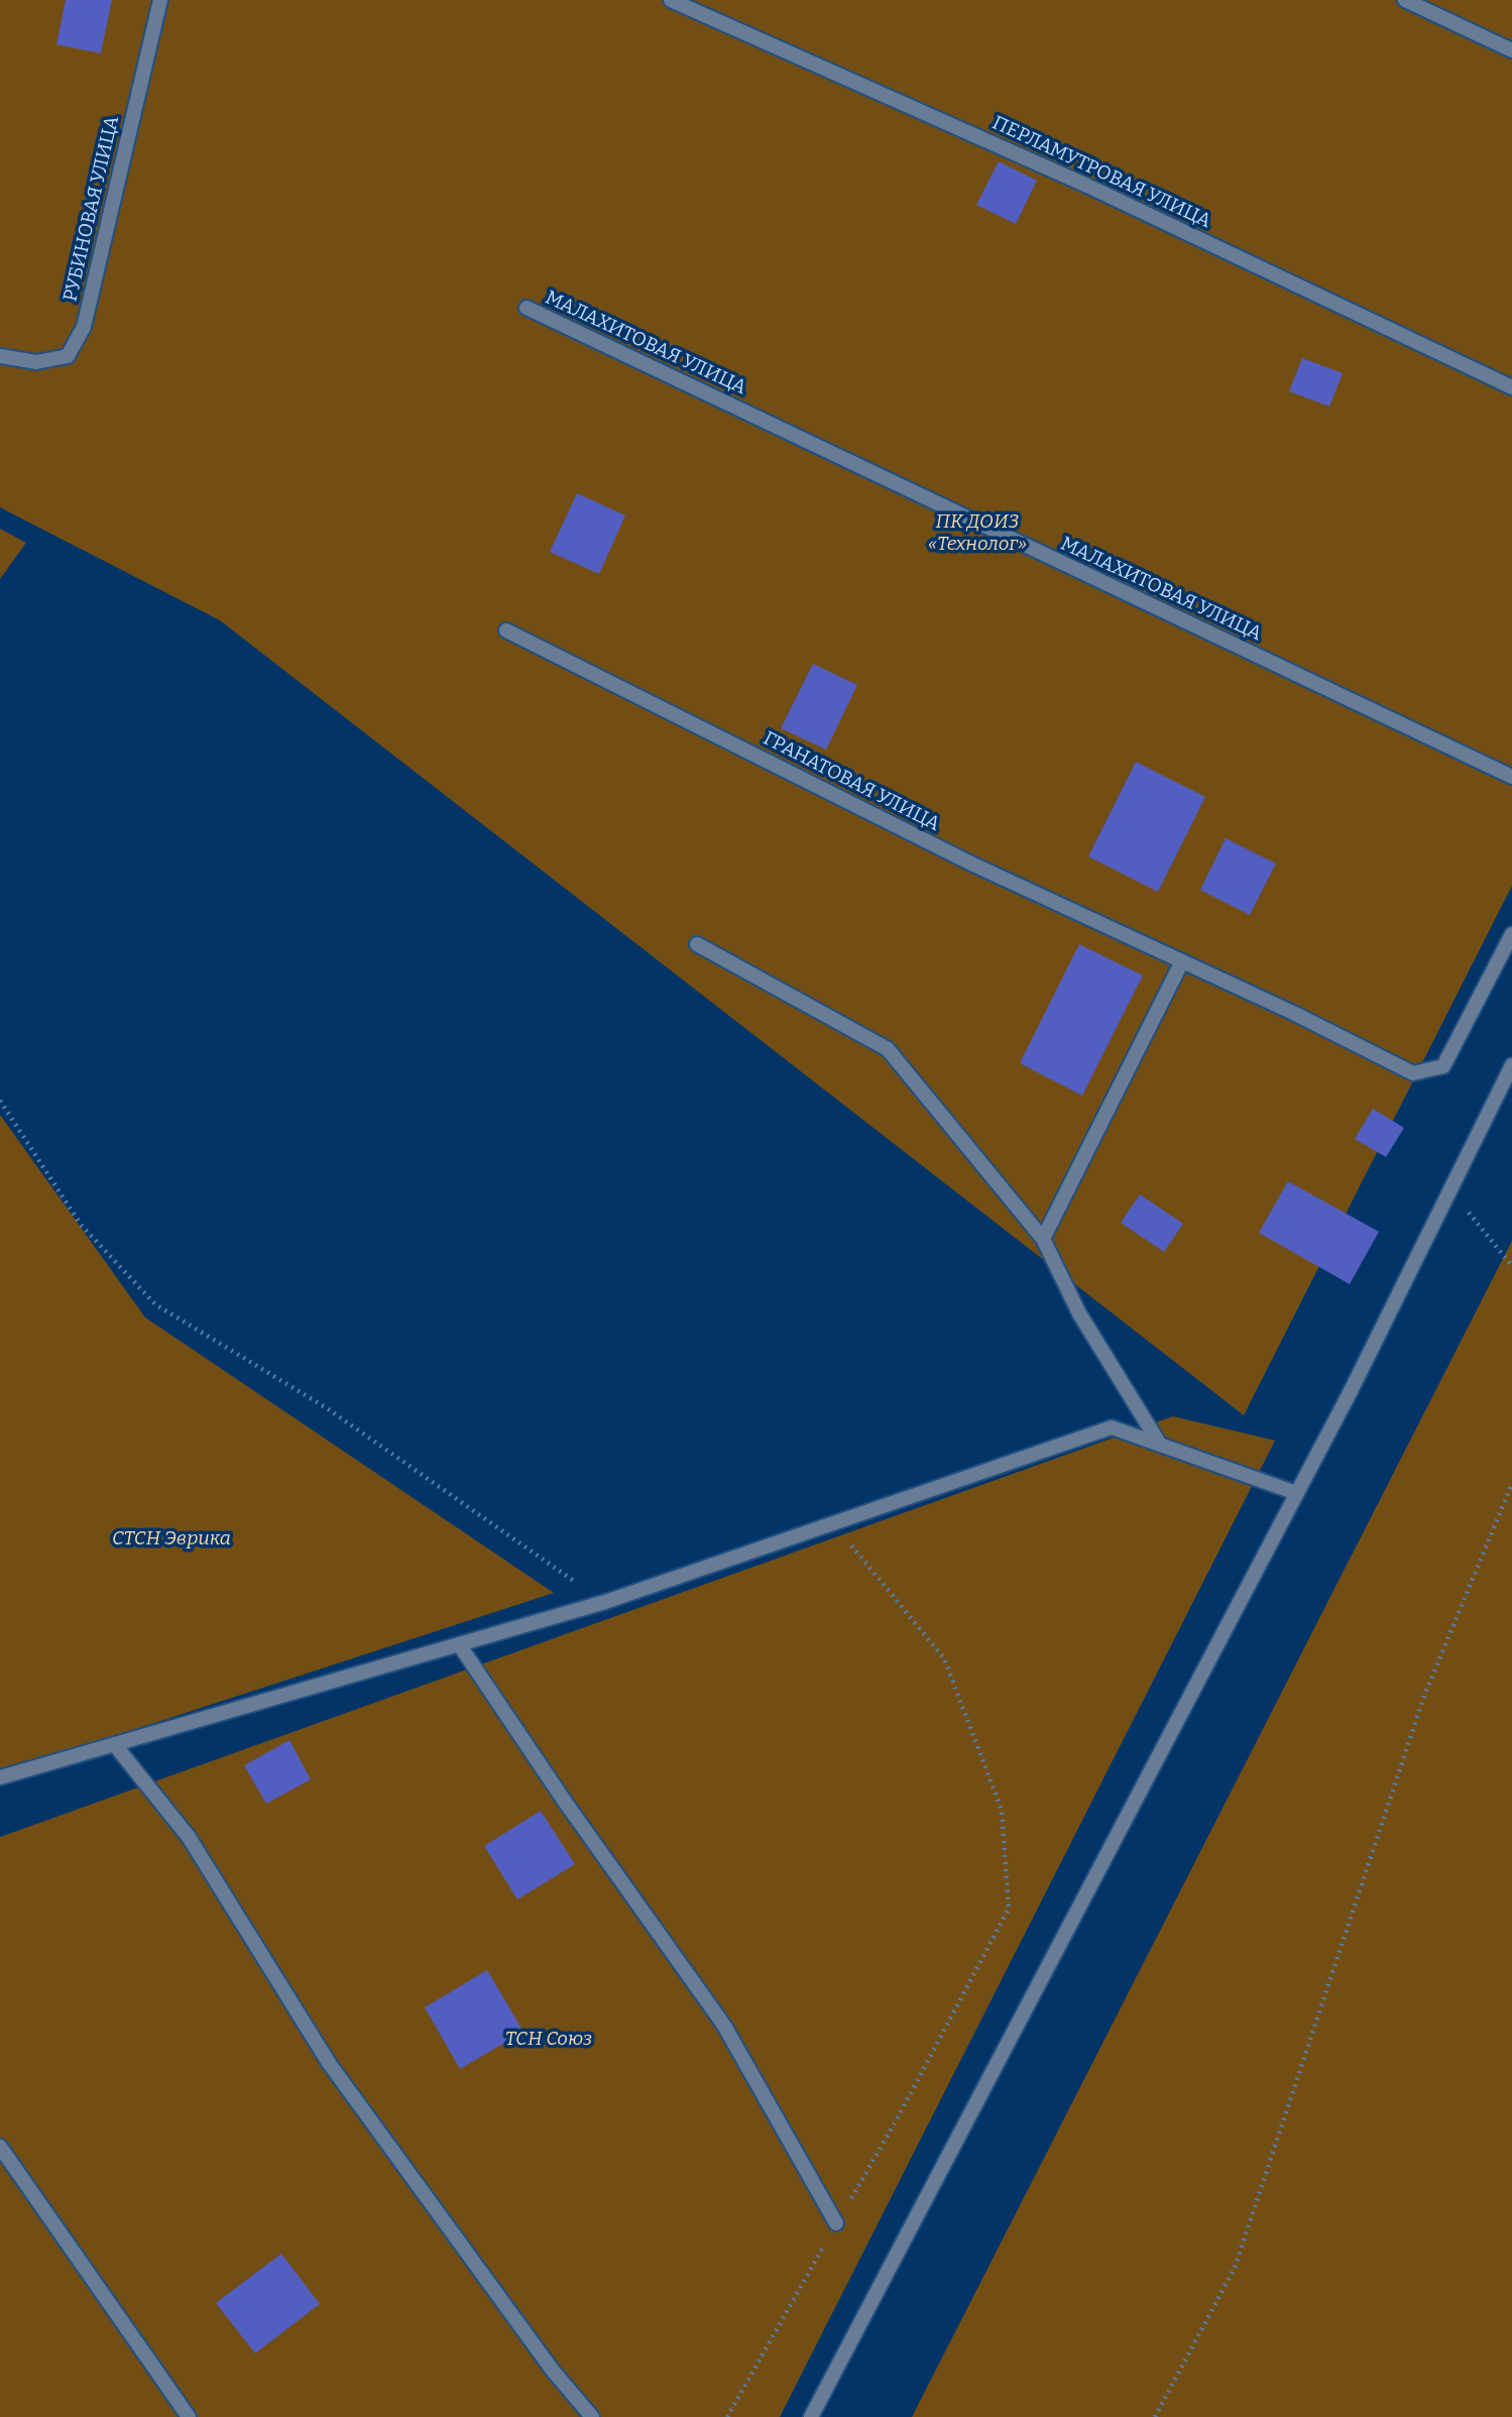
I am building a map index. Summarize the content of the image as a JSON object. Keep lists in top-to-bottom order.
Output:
{
  "streets": {
    "street": [
      "ПЕРЛАМУТРОВАЯ УЛИЦА",
      "РУБИНОВАЯ УЛИЦА",
      "МАЛАХИТОВАЯ УЛИЦА",
      "ГРАНАТОВАЯ УЛИЦА"
    ]
  },
  "parks": ["ПК ДОИЗ «Технолог»", "СТСН Эврика", "ТСН Союз"]
}
